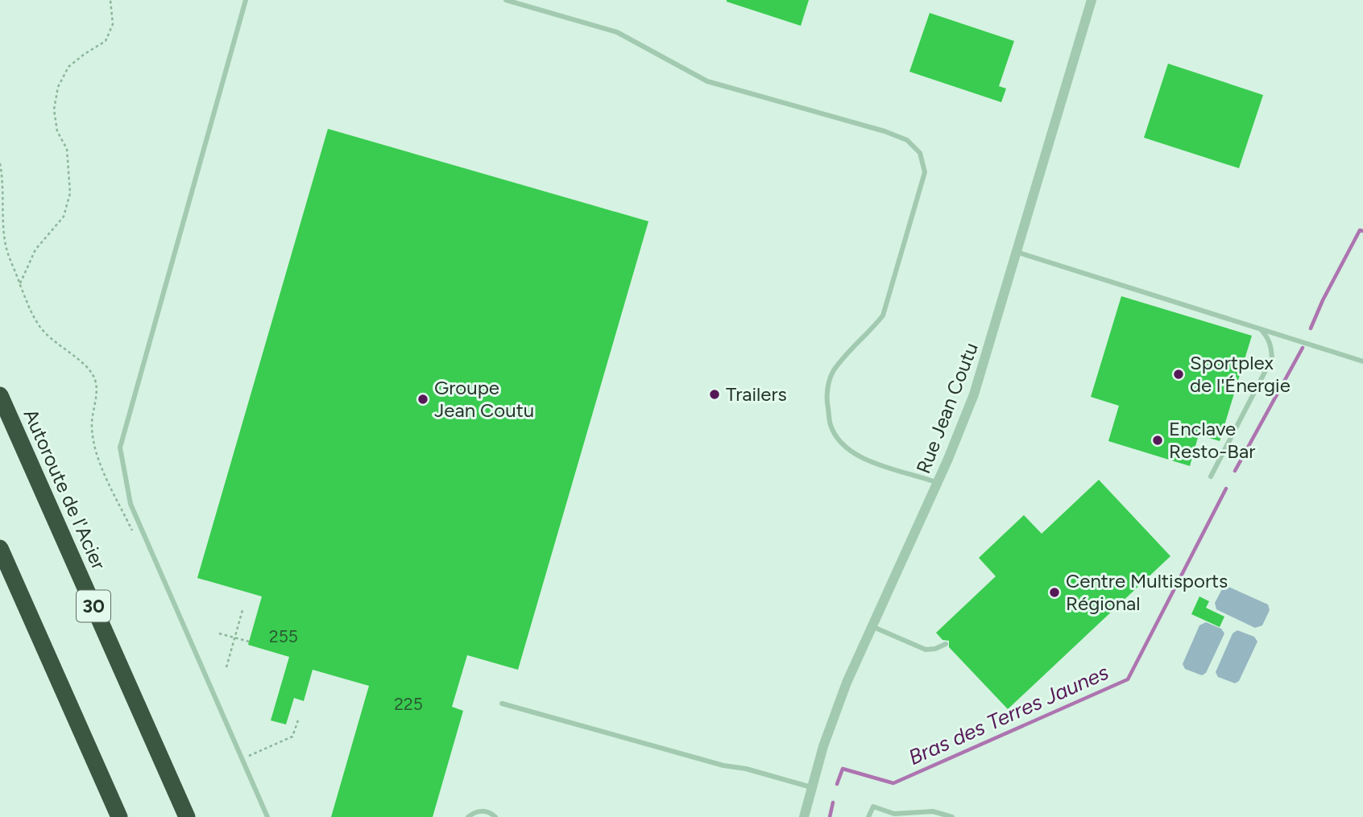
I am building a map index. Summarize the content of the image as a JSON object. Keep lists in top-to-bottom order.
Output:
{
  "streets": {
    "highway": ["Autoroute de l'Acier", "30"],
    "street": ["Rue Jean Coutu"]
  },
  "water": ["Bras des Terres Jaunes"],
  "places": [
    "Sportplex de l'Énergie",
    "Trailers",
    "Groupe Jean Coutu",
    "Enclave Resto-Bar",
    "Centre Multisports Régional"
  ],
  "house_numbers": ["255", "225"]
}
